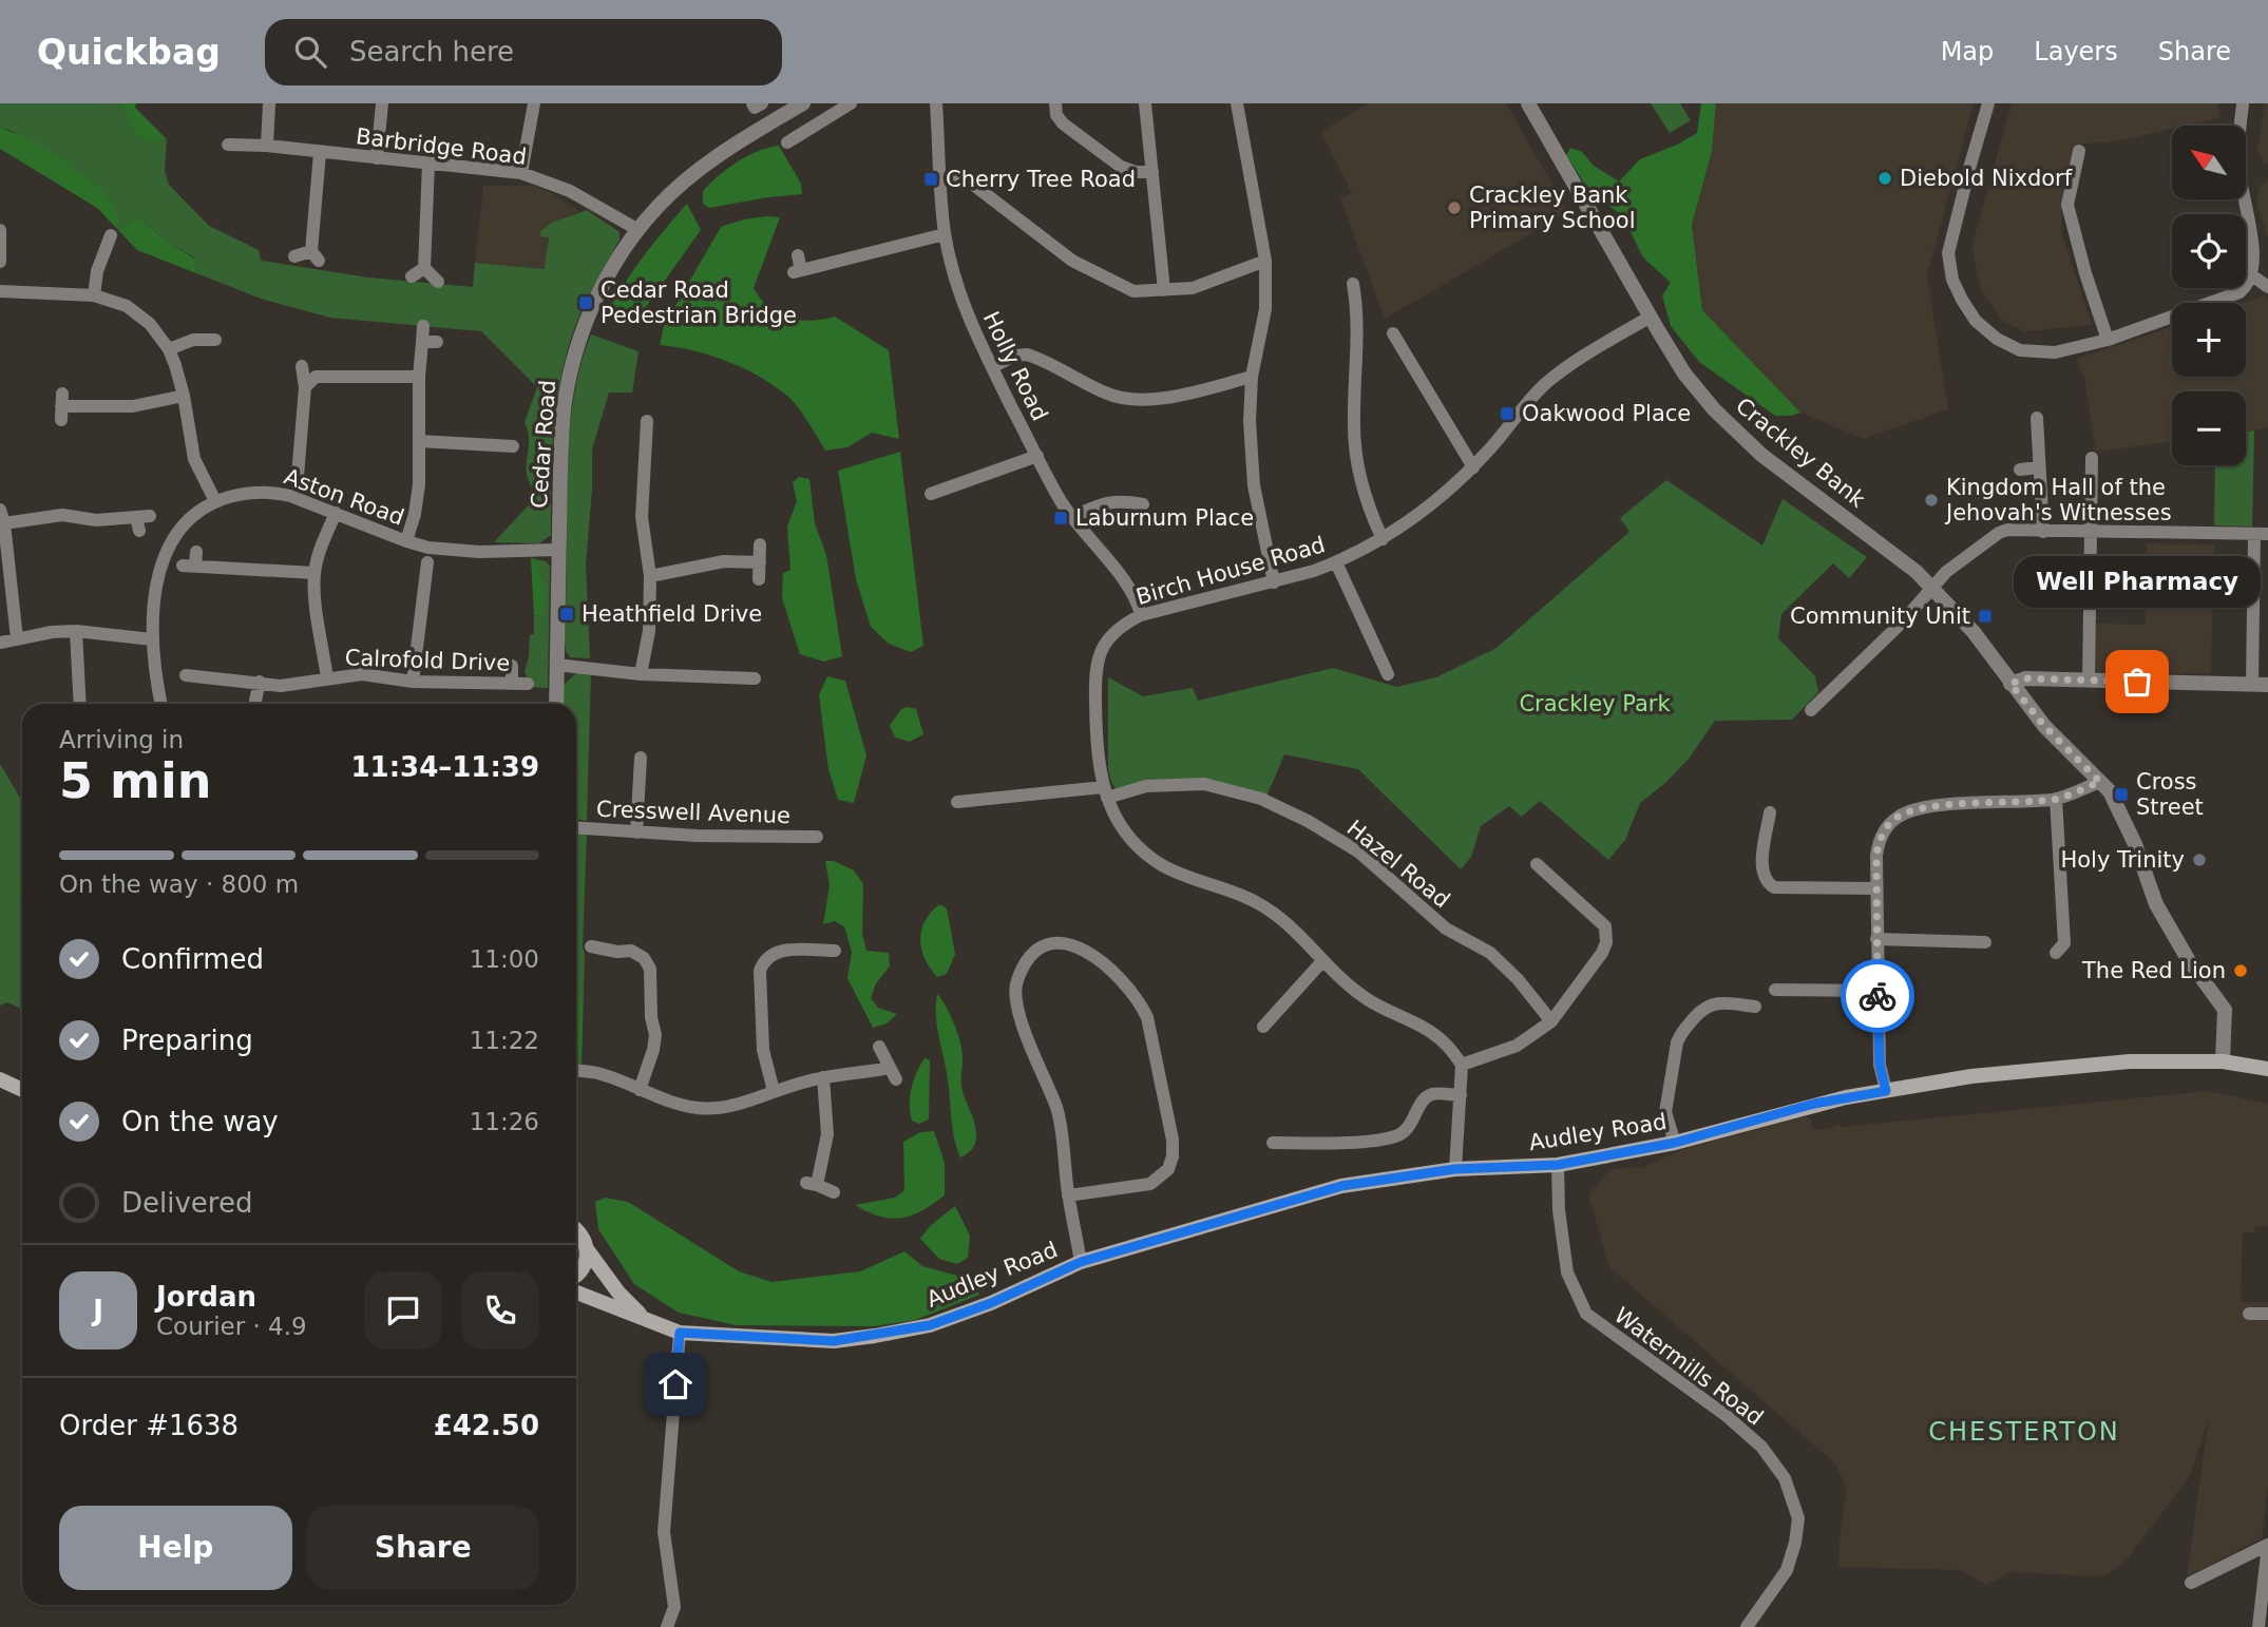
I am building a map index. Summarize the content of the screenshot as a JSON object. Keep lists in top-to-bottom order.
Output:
{
  "streets": {
    "main road": ["Audley Road"],
    "street": [
      "Barbridge Road",
      "Holly Road",
      "Cedar Road",
      "Crackley Bank",
      "Aston Road",
      "Birch House Road",
      "Calrofold Drive",
      "Cresswell Avenue",
      "Hazel Road",
      "Watermills Road"
    ]
  },
  "crossings": [
    ["Barbridge Road", "Cedar Road"],
    ["Holly Road", "Birch House Road"],
    ["Cedar Road", "Aston Road"],
    ["Crackley Bank", "Birch House Road"],
    ["Crackley Bank", "Audley Road"],
    ["Birch House Road", "Hazel Road"],
    ["Audley Road", "Watermills Road"]
  ],
  "districts": ["CHESTERTON"],
  "parks": ["Crackley Park"],
  "places": {
    "other": [
      "Diebold Nixdorf",
      "Crackley Bank Primary School",
      "Kingdom Hall of the Jehovah's Witnesses",
      "Well Pharmacy",
      "Holy Trinity",
      "The Red Lion"
    ],
    "transit": [
      "Cherry Tree Road",
      "Cedar Road Pedestrian Bridge",
      "Oakwood Place",
      "Laburnum Place",
      "Heathfield Drive",
      "Community Unit",
      "Cross Street"
    ]
  },
  "north": "top left",
  "page": {
    "header": "Quickbag",
    "search": "Search here",
    "nav": ["Map", "Layers", "Share"],
    "map_buttons": ["+", "−"],
    "bubble": "Well Pharmacy",
    "heading": ["5 min", "Arriving in", "11:34–11:39"],
    "panel": [
      "Jordan",
      "Courier · 4.9",
      "Order #1638",
      "£42.50"
    ],
    "bar": "On the way · 800 m",
    "list": [
      ["Confirmed", "11:00"],
      ["Preparing", "11:22"],
      ["On the way", "11:26"],
      "Delivered"
    ],
    "round": "J",
    "buttons": ["Help", "Share"]
  }
}
